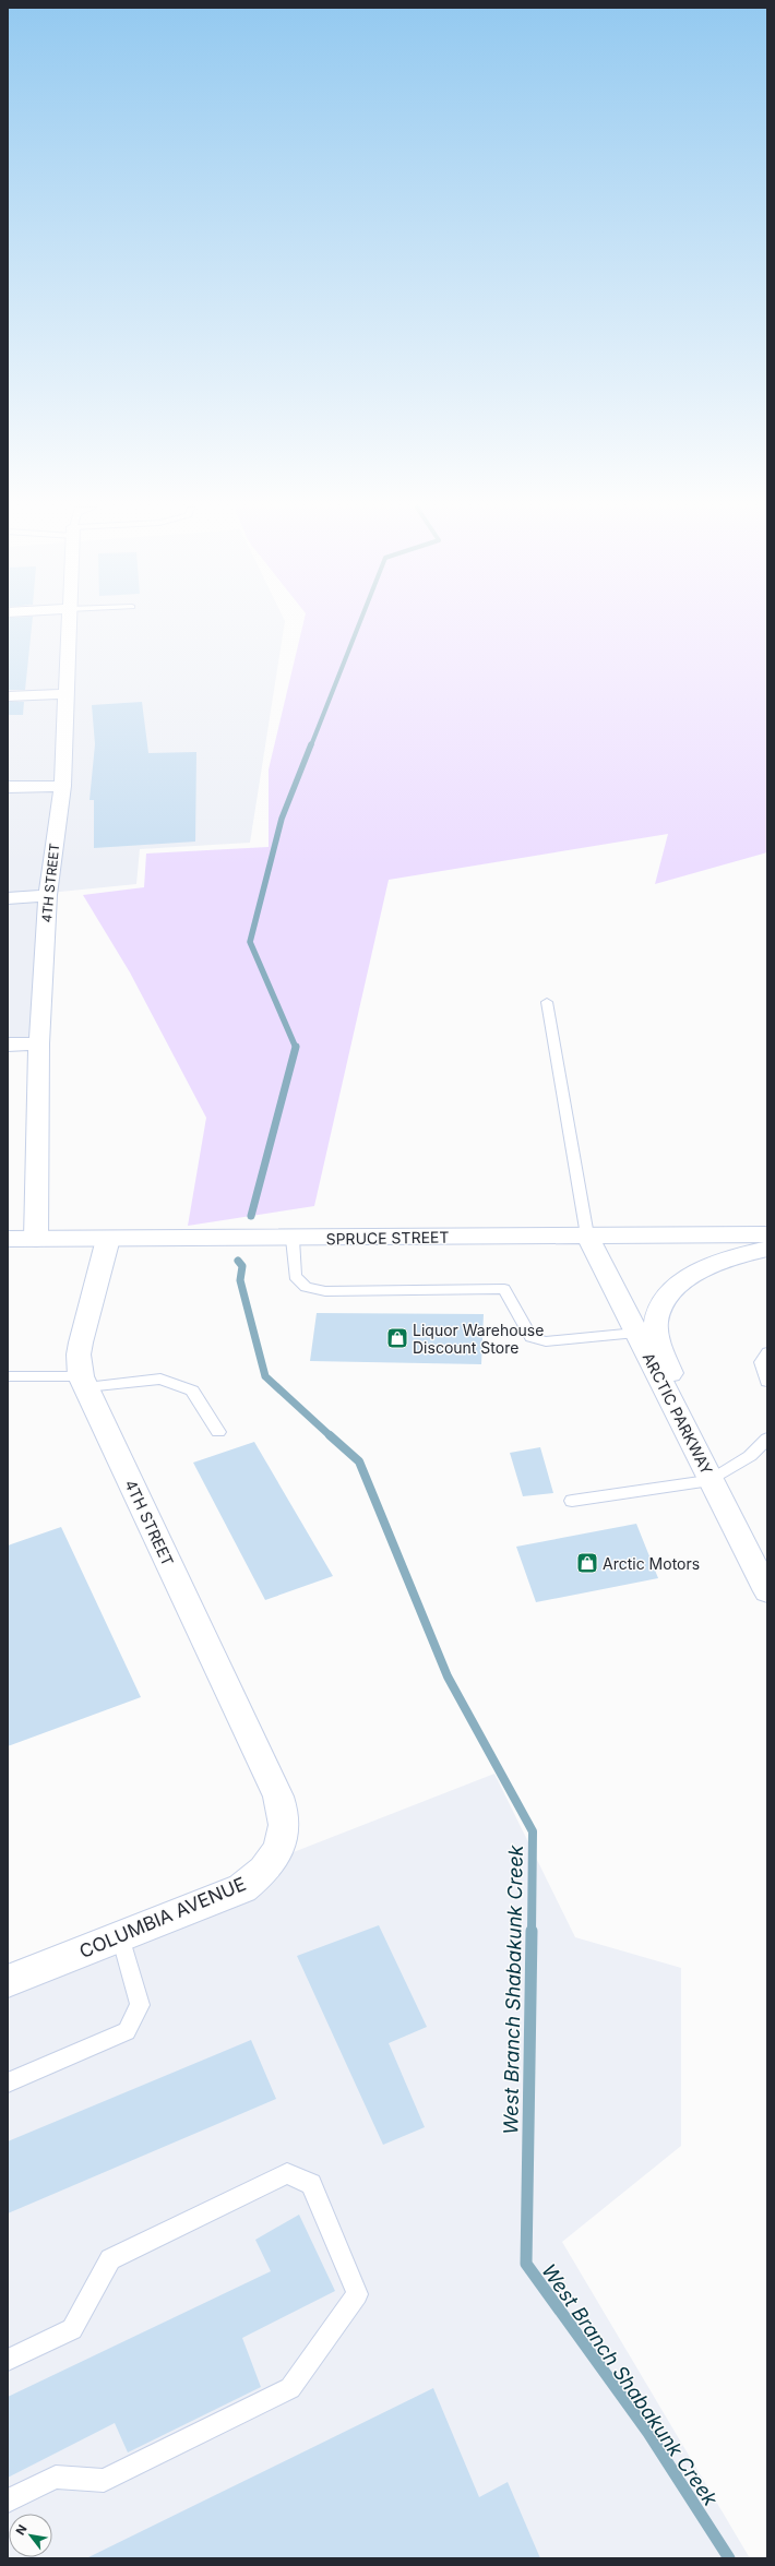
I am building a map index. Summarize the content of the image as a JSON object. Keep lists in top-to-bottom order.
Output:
{
  "streets": {
    "street": [
      "4TH STREET",
      "SPRUCE STREET",
      "ARCTIC PARKWAY",
      "COLUMBIA AVENUE"
    ]
  },
  "crossings": [
    ["4TH STREET", "SPRUCE STREET"],
    ["4TH STREET", "COLUMBIA AVENUE"],
    ["SPRUCE STREET", "ARCTIC PARKWAY"]
  ],
  "water": ["West Branch Shabakunk Creek"],
  "places": {
    "shop": ["Liquor Warehouse Discount Store", "Arctic Motors"]
  },
  "north": "top left"
}
